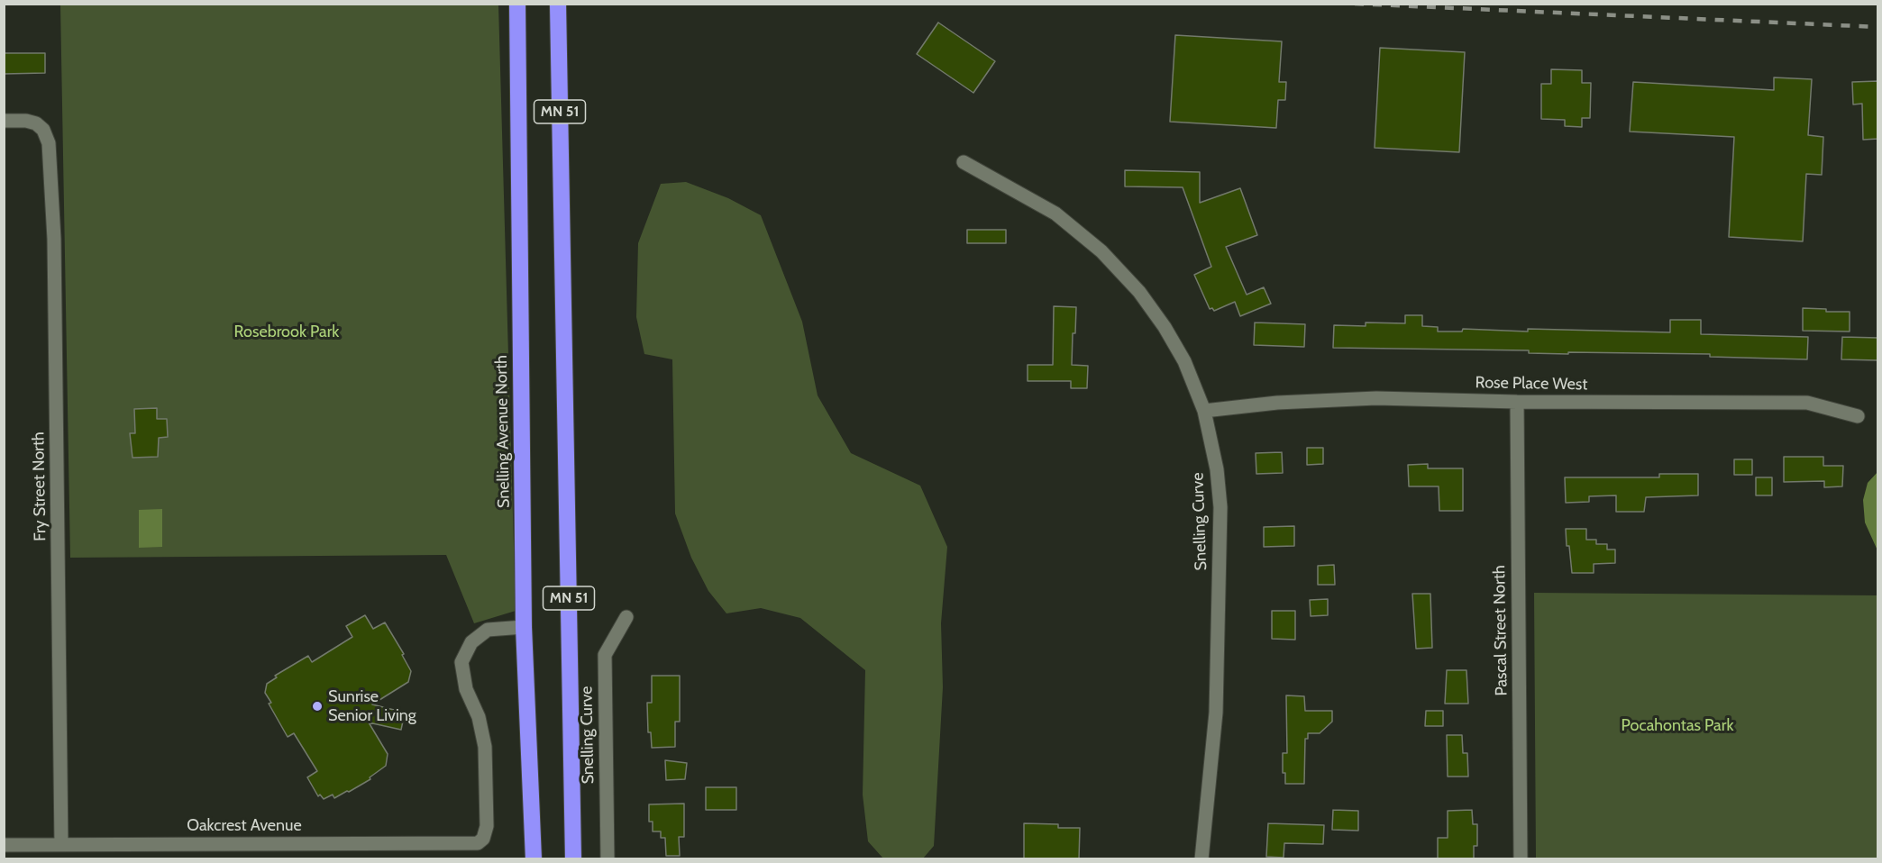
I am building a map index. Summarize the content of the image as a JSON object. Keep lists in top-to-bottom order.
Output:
{
  "streets": {
    "highway": ["MN 51", "Snelling Avenue North"],
    "street": [
      "Rose Place West",
      "Fry Street North",
      "Snelling Curve",
      "Pascal Street North",
      "Oakcrest Avenue"
    ]
  },
  "crossings": [
    ["Rose Place West", "Snelling Curve"],
    ["Rose Place West", "Pascal Street North"],
    ["Snelling Avenue North", "Oakcrest Avenue"],
    ["Fry Street North", "Oakcrest Avenue"]
  ],
  "parks": ["Rosebrook Park", "Pocahontas Park"],
  "places": ["Sunrise Senior Living"]
}
